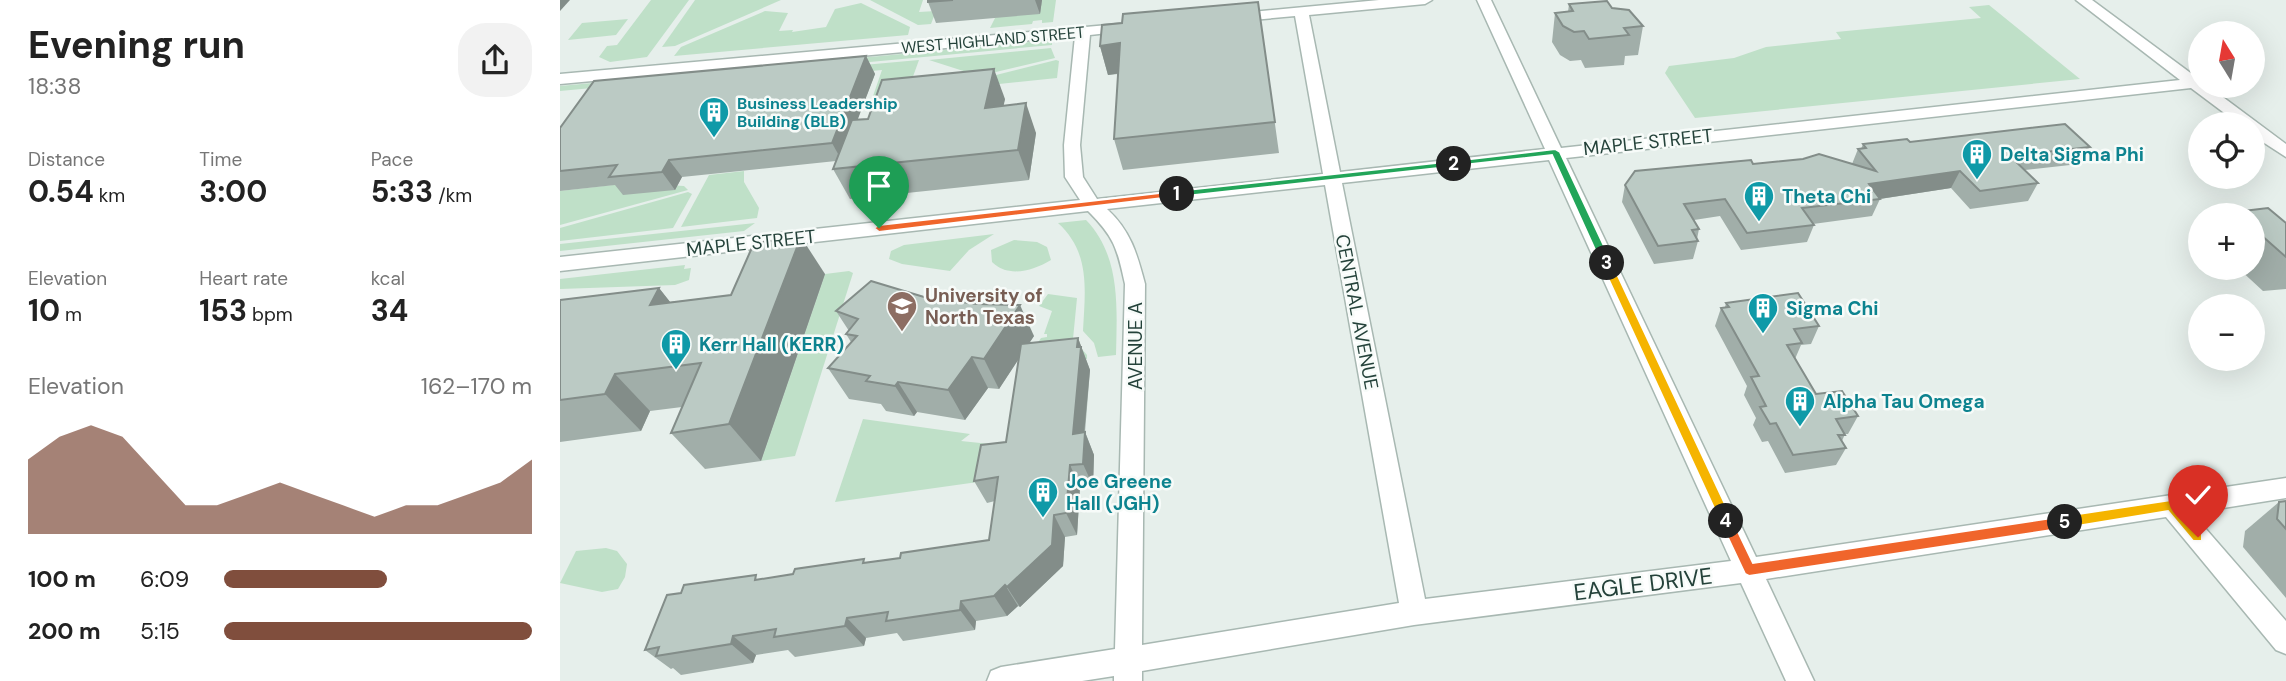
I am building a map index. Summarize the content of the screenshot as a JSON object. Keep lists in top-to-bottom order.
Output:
{
  "streets": {
    "street": [
      "WEST HIGHLAND STREET",
      "MAPLE STREET",
      "CENTRAL AVENUE",
      "AVENUE A",
      "EAGLE DRIVE"
    ]
  },
  "crossings": [
    ["WEST HIGHLAND STREET", "AVENUE A"],
    ["MAPLE STREET", "CENTRAL AVENUE"],
    ["MAPLE STREET", "AVENUE A"],
    ["CENTRAL AVENUE", "EAGLE DRIVE"],
    ["AVENUE A", "EAGLE DRIVE"]
  ],
  "places": {
    "building": [
      "Business Leadership Building (BLB)",
      "Delta Sigma Phi",
      "Theta Chi",
      "Sigma Chi",
      "Kerr Hall (KERR)",
      "Alpha Tau Omega",
      "Joe Greene Hall (JGH)"
    ],
    "school or university": ["University of North Texas"]
  },
  "north": "top",
  "page": {
    "heading": ["Evening run", "18:38"],
    "map_buttons": ["+", "−"],
    "stats": [
      ["Distance", "0.54 km"],
      ["Time", "3:00"],
      ["Pace", "5:33 /km"],
      ["Elevation", "10 m"],
      ["Heart rate", "153 bpm"],
      ["kcal", "34"]
    ],
    "pins": [
      "2",
      "1",
      "3",
      "4",
      "5"
    ],
    "chart": ["Elevation", "162–170 m"],
    "list": [
      {
        "name": "100 m",
        "note": "6:09"
      },
      {
        "name": "200 m",
        "note": "5:15"
      }
    ]
  }
}
